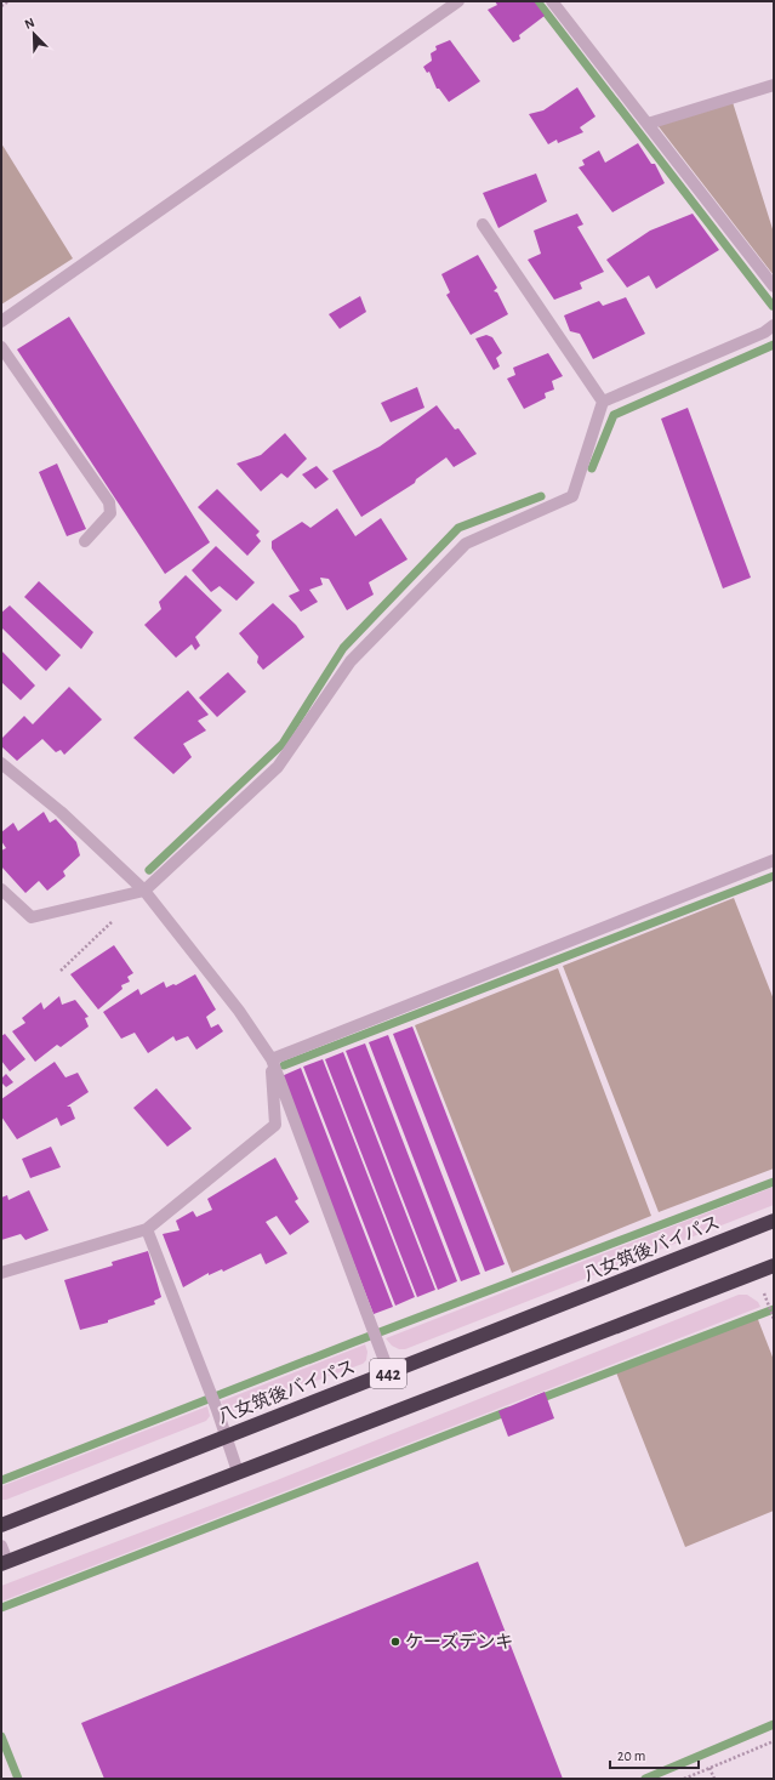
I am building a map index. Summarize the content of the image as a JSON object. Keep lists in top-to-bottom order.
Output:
{
  "streets": {
    "highway": ["八女筑後バイパス", "442"]
  },
  "places": ["ケーズデンキ"],
  "scale_bar": "20 m",
  "north": "top left"
}
